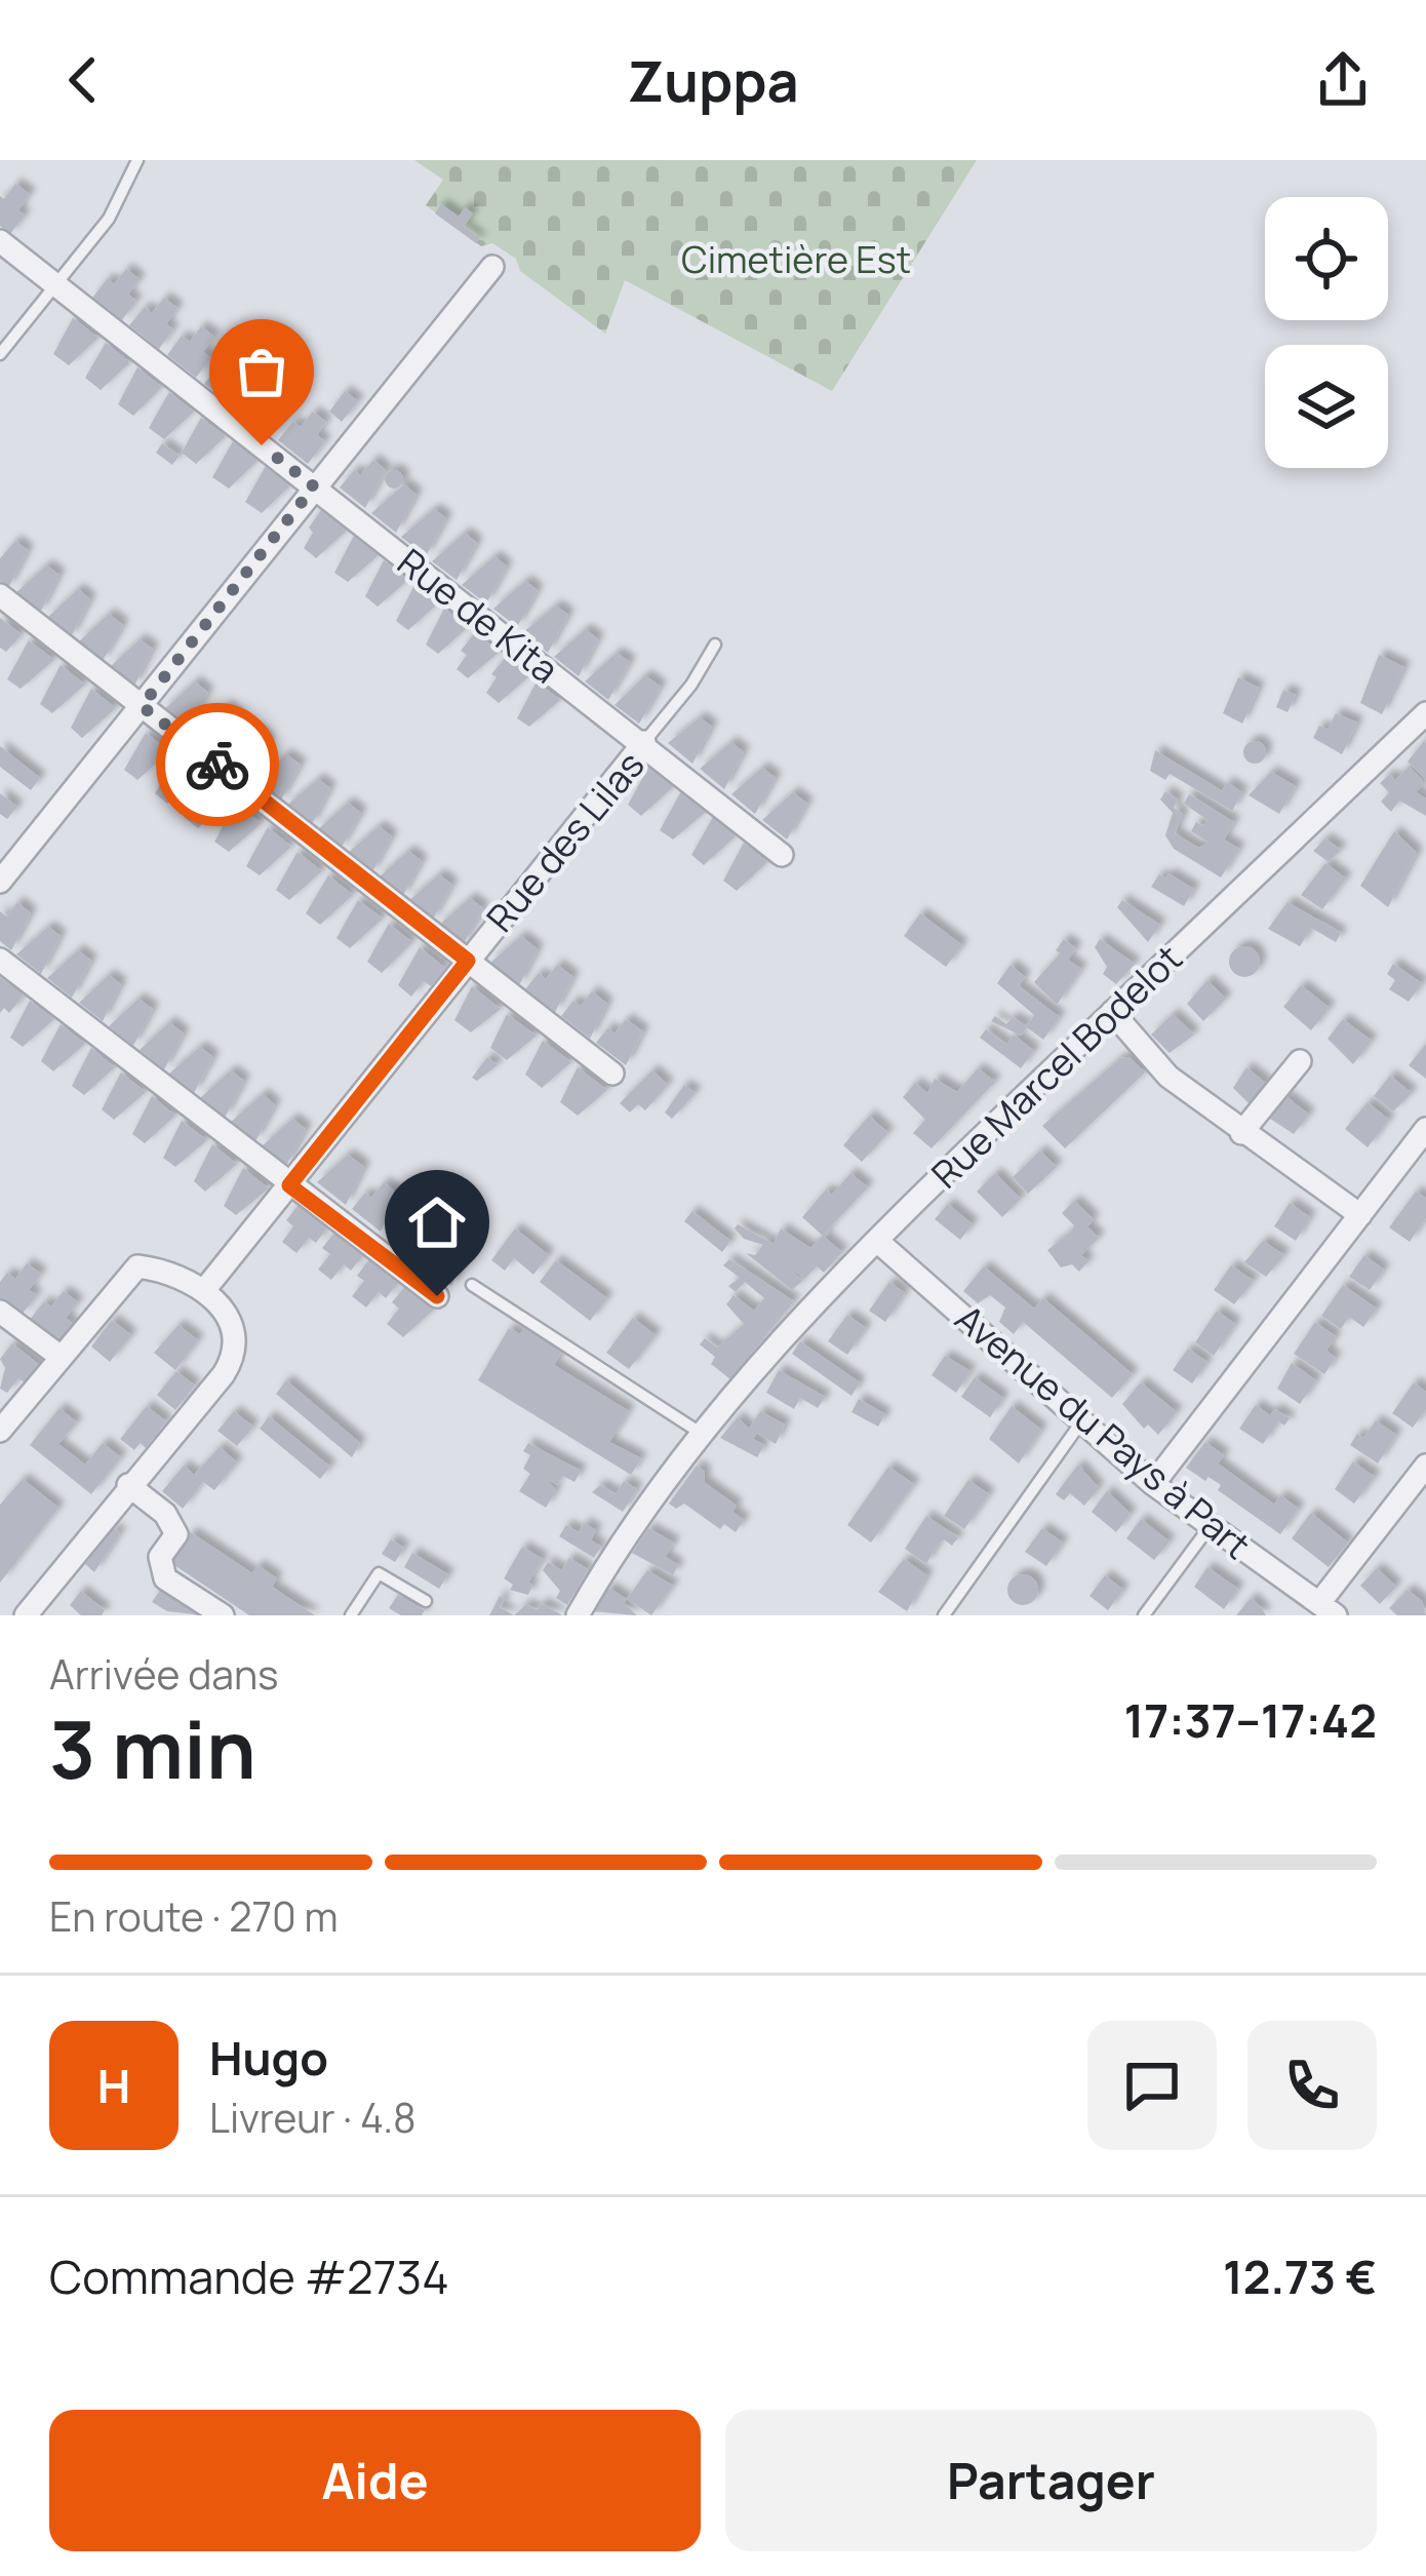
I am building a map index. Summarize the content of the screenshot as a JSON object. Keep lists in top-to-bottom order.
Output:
{
  "streets": {
    "street": [
      "Rue de Kita",
      "Rue des Lilas",
      "Rue Marcel Bodelot",
      "Avenue du Pays à Part"
    ]
  },
  "crossings": [
    ["Rue de Kita", "Rue des Lilas"],
    ["Rue Marcel Bodelot", "Avenue du Pays à Part"]
  ],
  "parks": ["Cimetière Est"],
  "page": {
    "header": "Zuppa",
    "heading": ["3 min", "Arrivée dans", "17:37–17:42"],
    "panel": [
      "Hugo",
      "Livreur · 4.8",
      "Commande #2734",
      "12.73 €"
    ],
    "bar": "En route · 270 m",
    "round": "H",
    "buttons": ["Aide", "Partager"]
  }
}
